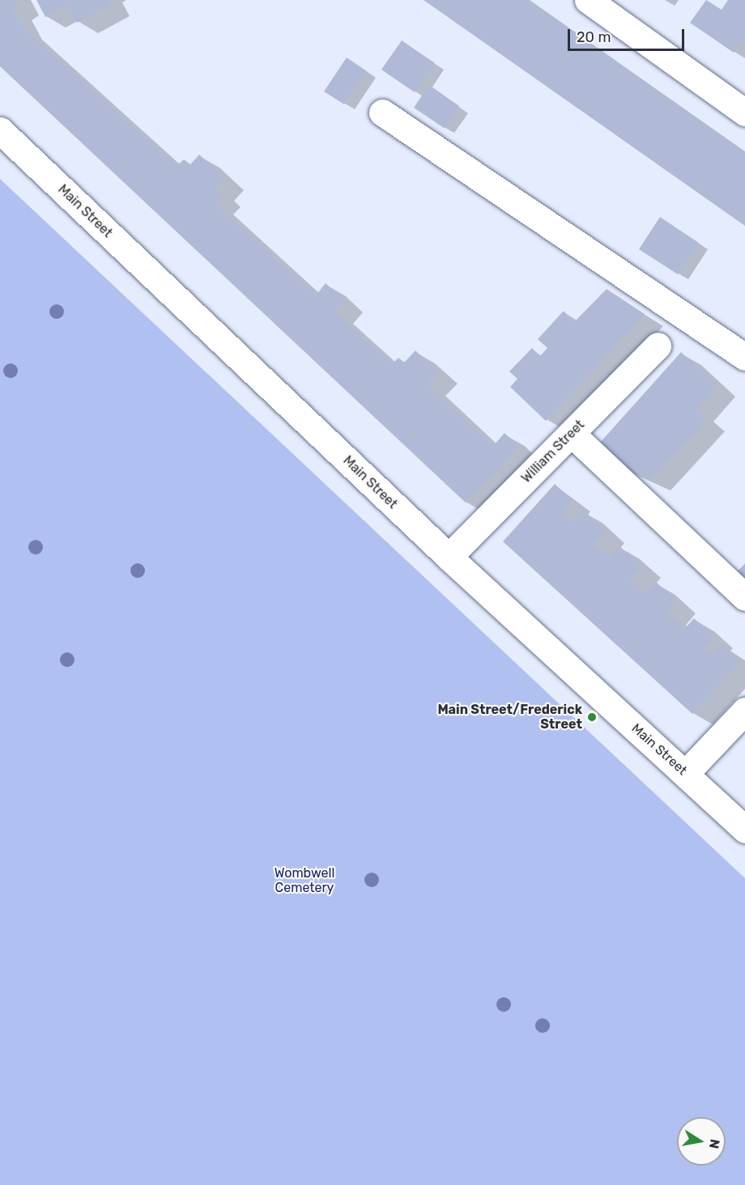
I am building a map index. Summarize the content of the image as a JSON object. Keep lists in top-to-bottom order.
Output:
{
  "streets": {
    "street": ["Main Street", "William Street"]
  },
  "crossings": [
    ["Main Street", "William Street"]
  ],
  "parks": ["Wombwell Cemetery"],
  "places": ["Main Street/Frederick Street"],
  "scale_bar": "20 m",
  "north": "right"
}
